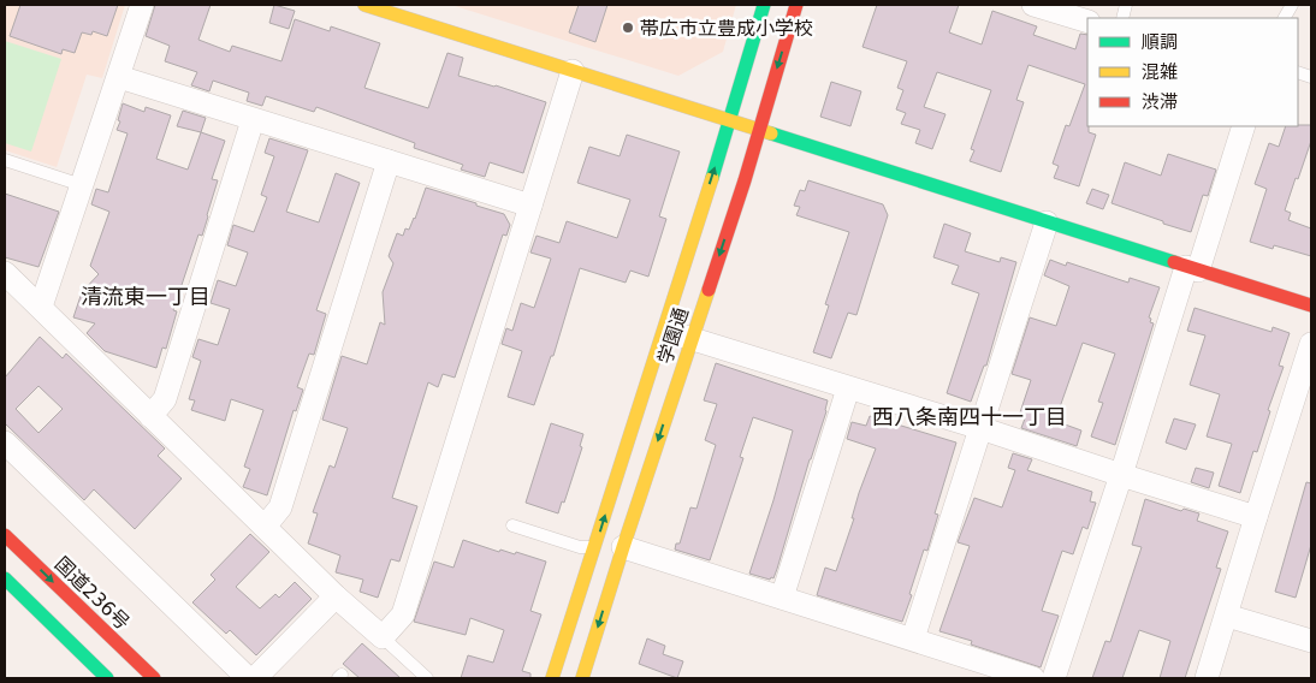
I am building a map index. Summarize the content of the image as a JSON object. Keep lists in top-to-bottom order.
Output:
{
  "streets": {
    "main road": ["学園通", "国道236号"]
  },
  "districts": ["清流東一丁目", "西八条南四十一丁目"],
  "places": ["帯広市立豊成小学校"],
  "legend": ["順調", "混雑", "渋滞"]
}
